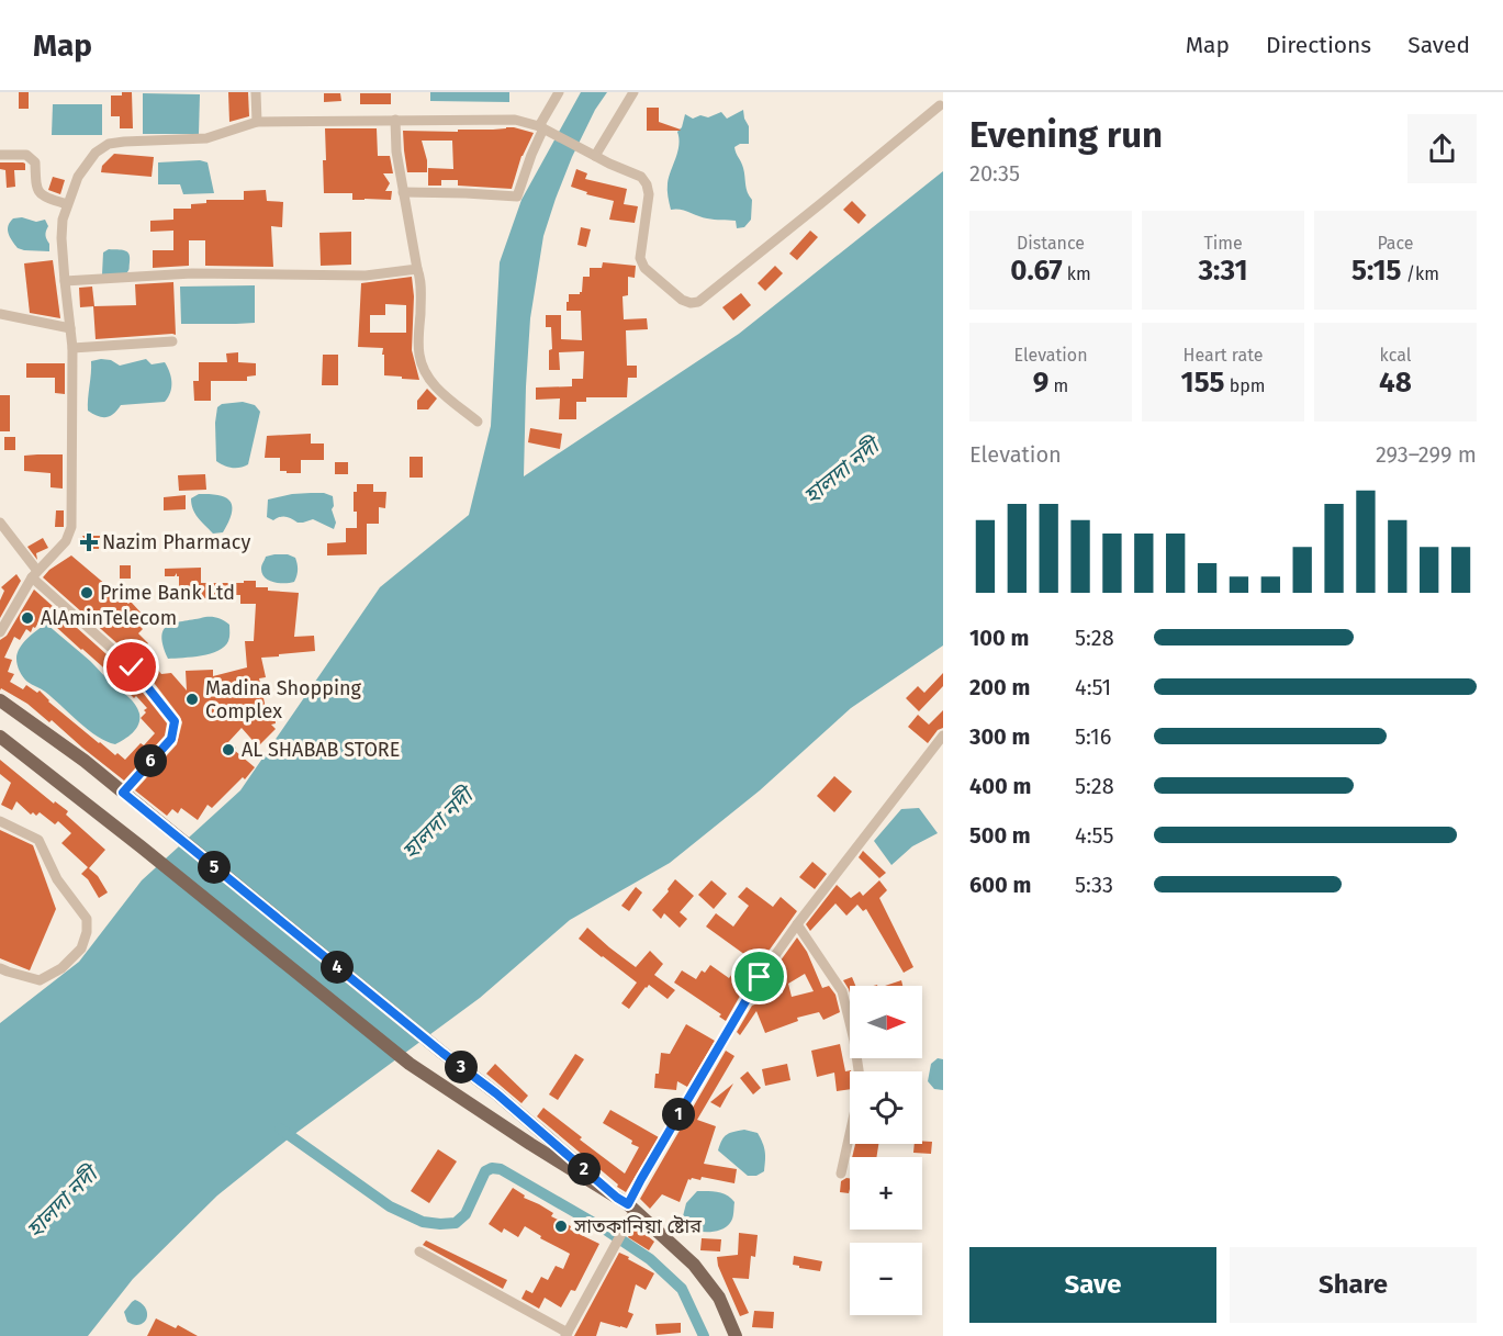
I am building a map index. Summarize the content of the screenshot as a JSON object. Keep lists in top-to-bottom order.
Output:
{
  "water": ["হালদা নদী"],
  "places": {
    "health": ["Nazim Pharmacy"],
    "other": [
      "Prime Bank Ltd",
      "AlAminTelecom",
      "Madina Shopping Complex",
      "AL SHABAB STORE",
      "সাতকানিয়া ষ্টোর"
    ]
  },
  "north": "right",
  "page": {
    "header": "Map",
    "nav": ["Map", "Directions", "Saved"],
    "heading": ["Evening run", "20:35"],
    "stats": [
      ["Distance", "0.67 km"],
      ["Time", "3:31"],
      ["Pace", "5:15 /km"],
      ["Elevation", "9 m"],
      ["Heart rate", "155 bpm"],
      ["kcal", "48"]
    ],
    "chart": ["Elevation", "293–299 m"],
    "list": [
      {
        "name": "100 m",
        "note": "5:28"
      },
      {
        "name": "200 m",
        "note": "4:51"
      },
      {
        "name": "300 m",
        "note": "5:16"
      },
      {
        "name": "400 m",
        "note": "5:28"
      },
      {
        "name": "500 m",
        "note": "4:55"
      },
      {
        "name": "600 m",
        "note": "5:33"
      }
    ],
    "pins": [
      "6",
      "5",
      "4",
      "3",
      "1",
      "2"
    ],
    "map_buttons": ["+", "−"],
    "buttons": ["Save", "Share"]
  }
}
